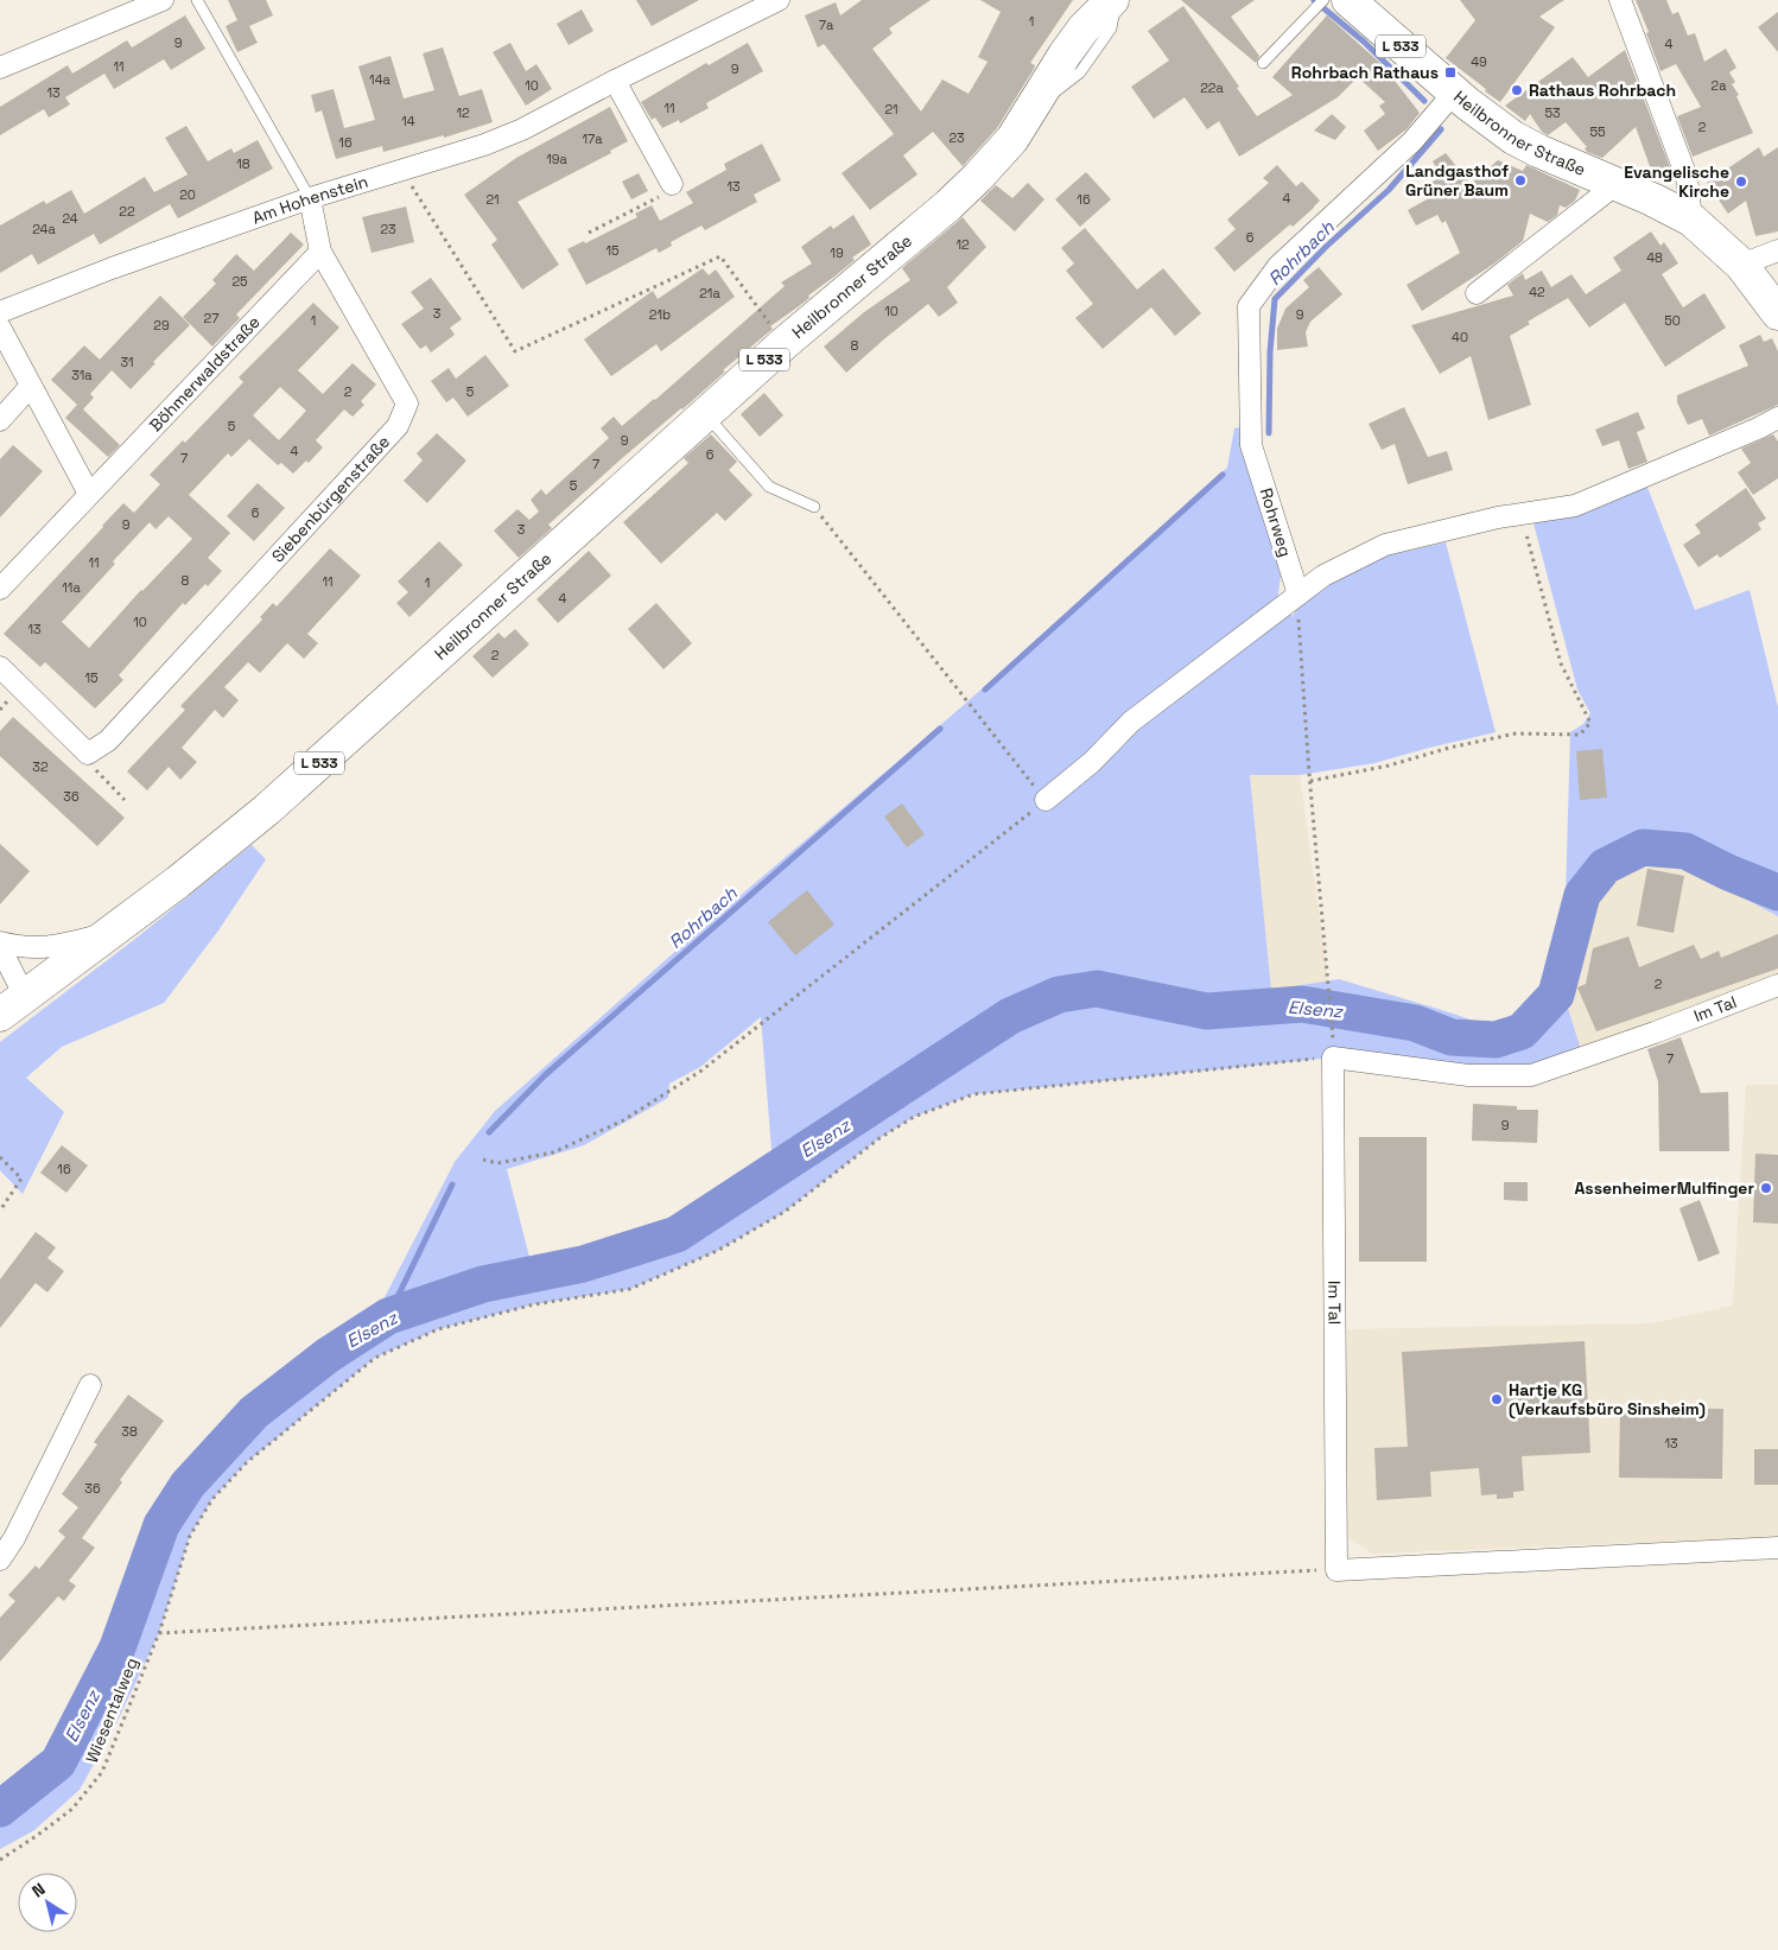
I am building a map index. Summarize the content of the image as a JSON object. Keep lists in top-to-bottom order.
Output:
{
  "streets": {
    "main road": ["L 533", "Heilbronner Straße"],
    "street": [
      "Am Hohenstein",
      "Böhmerwaldstraße",
      "Siebenbürgenstraße",
      "Rohrweg",
      "Im Tal"
    ],
    "path": ["Wiesentalweg"]
  },
  "crossings": [
    ["L 533", "Heilbronner Straße"],
    ["Heilbronner Straße", "Rohrweg"],
    ["Am Hohenstein", "Siebenbürgenstraße"],
    ["Böhmerwaldstraße", "Siebenbürgenstraße"],
    ["Im Tal", "Wiesentalweg"]
  ],
  "water": ["Rohrbach", "Elsenz"],
  "places": {
    "transit": ["Rohrbach Rathaus"],
    "other": [
      "Rathaus Rohrbach",
      "Landgasthof Grüner Baum",
      "Evangelische Kirche",
      "AssenheimerMulfinger",
      "Hartje KG (Verkaufsbüro Sinsheim)"
    ]
  },
  "house_numbers": [
    "1",
    "7a",
    "9",
    "4",
    "49",
    "11",
    "9",
    "14a",
    "10",
    "2a",
    "22a",
    "13",
    "11",
    "21",
    "12",
    "53",
    "14",
    "2",
    "55",
    "23",
    "17a",
    "16",
    "19a",
    "18",
    "13",
    "20",
    "4",
    "21",
    "16",
    "22",
    "24",
    "24a",
    "23",
    "6",
    "12",
    "15",
    "19",
    "48",
    "25",
    "42",
    "21a",
    "10",
    "3",
    "21b",
    "9",
    "27",
    "1",
    "50",
    "29",
    "40",
    "8",
    "31",
    "31a",
    "2",
    "5",
    "5",
    "9",
    "4",
    "6",
    "7",
    "7",
    "5",
    "6",
    "9",
    "3",
    "11",
    "8",
    "11",
    "1",
    "11a",
    "4",
    "10",
    "13",
    "2",
    "15",
    "32",
    "36",
    "2",
    "7",
    "9",
    "16",
    "38",
    "13",
    "36"
  ],
  "north": "top left"
}
